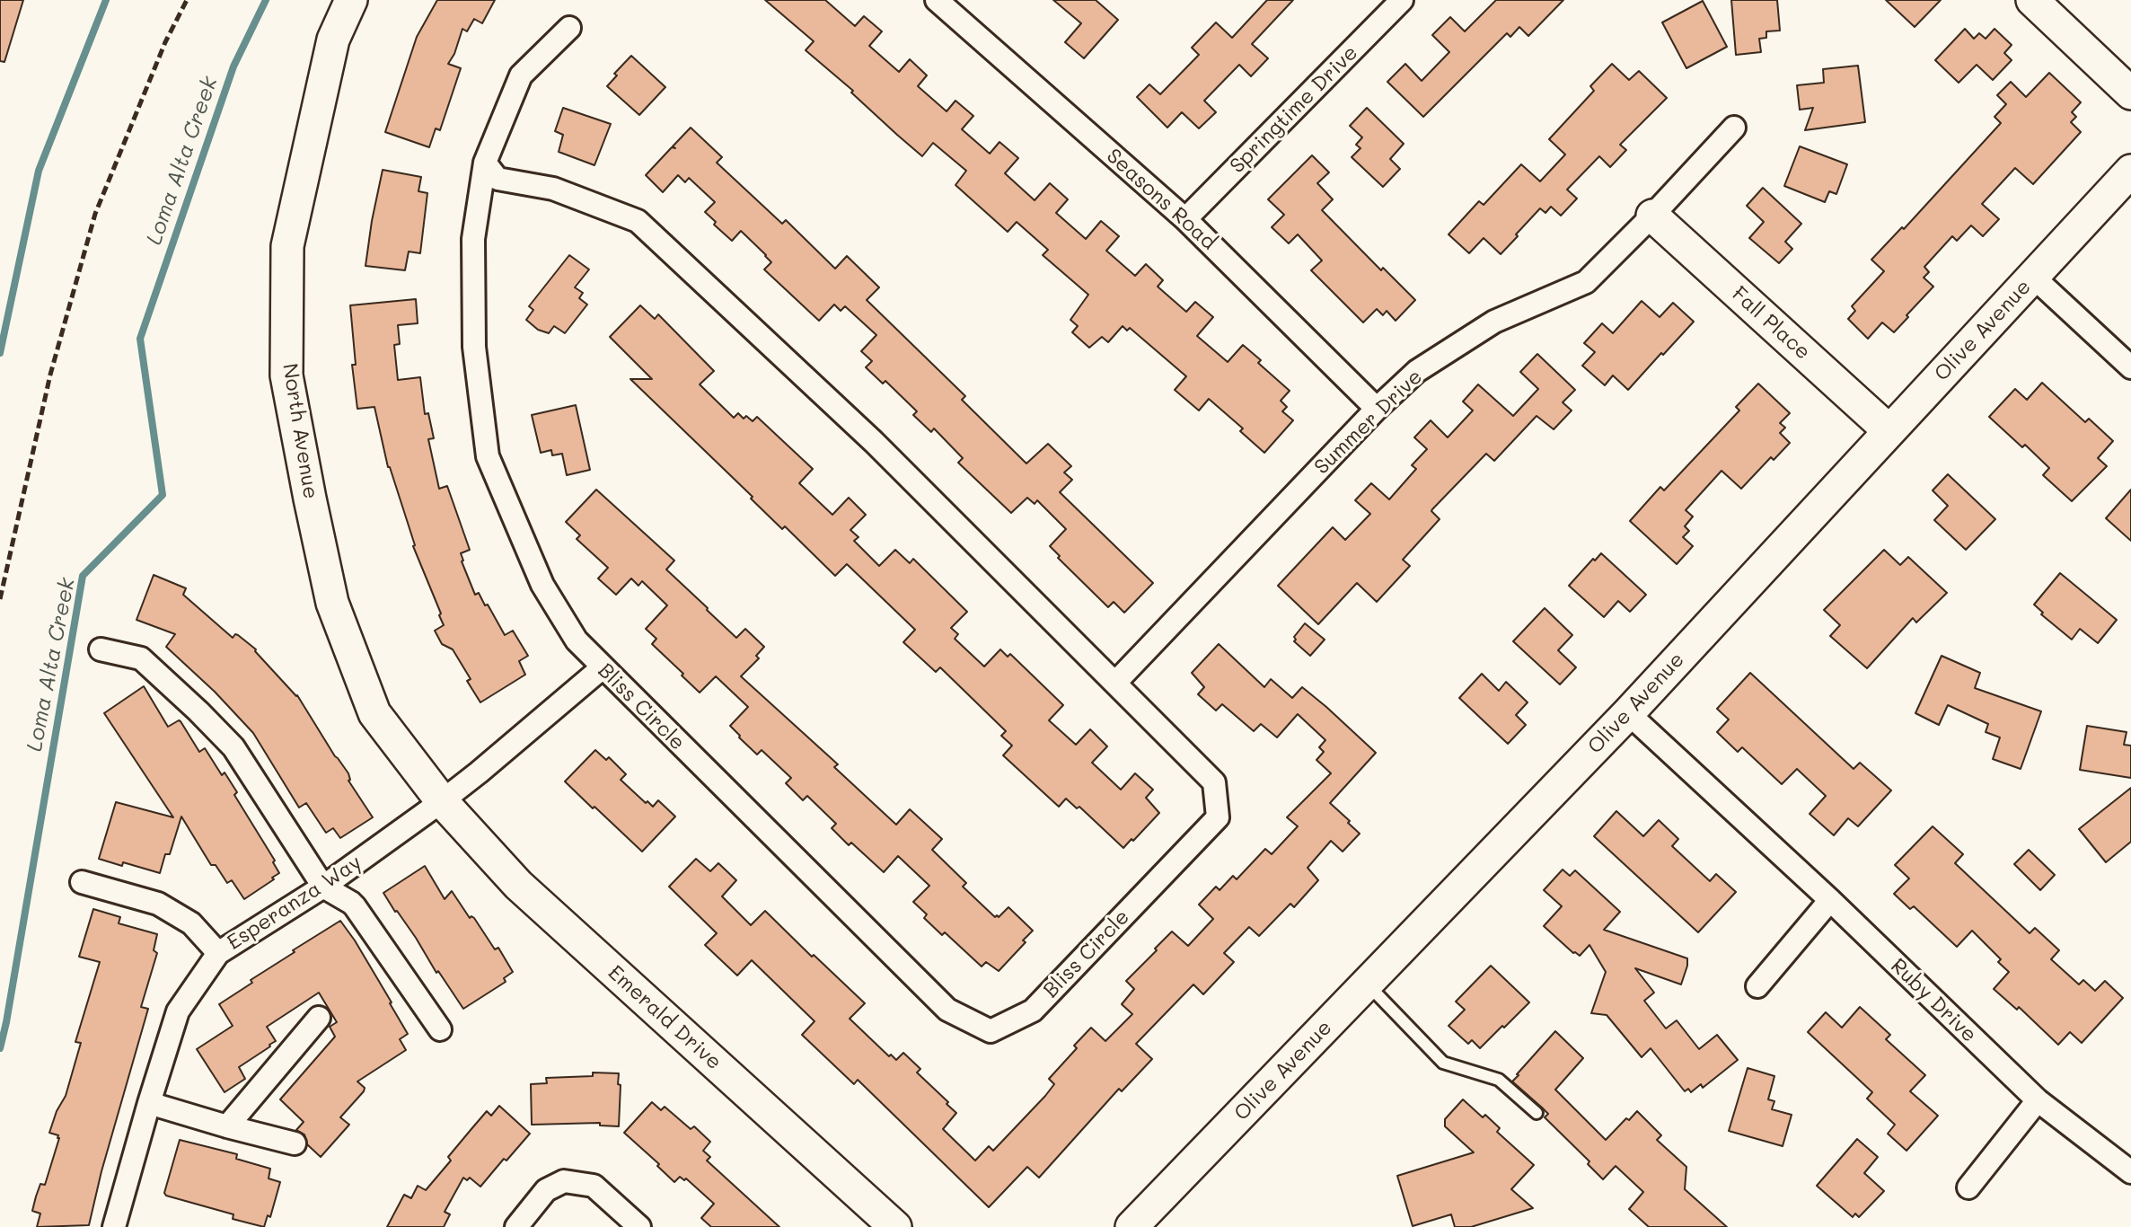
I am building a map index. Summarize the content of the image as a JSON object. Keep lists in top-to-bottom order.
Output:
{
  "streets": {
    "main road": [
      "Fall Place",
      "Olive Avenue",
      "North Avenue",
      "Emerald Drive"
    ],
    "street": [
      "Springtime Drive",
      "Seasons Road",
      "Summer Drive",
      "Bliss Circle",
      "Esperanza Way",
      "Ruby Drive"
    ]
  },
  "crossings": [
    ["Springtime Drive", "Seasons Road"],
    ["Seasons Road", "Summer Drive"],
    ["Fall Place", "Olive Avenue"],
    ["Fall Place", "Summer Drive"],
    ["Olive Avenue", "Ruby Drive"],
    ["Summer Drive", "Bliss Circle"],
    ["North Avenue", "Esperanza Way"],
    ["North Avenue", "Emerald Drive"],
    ["Bliss Circle", "Esperanza Way"],
    ["Esperanza Way", "Emerald Drive"]
  ],
  "water": ["Loma Alta Creek"]
}
